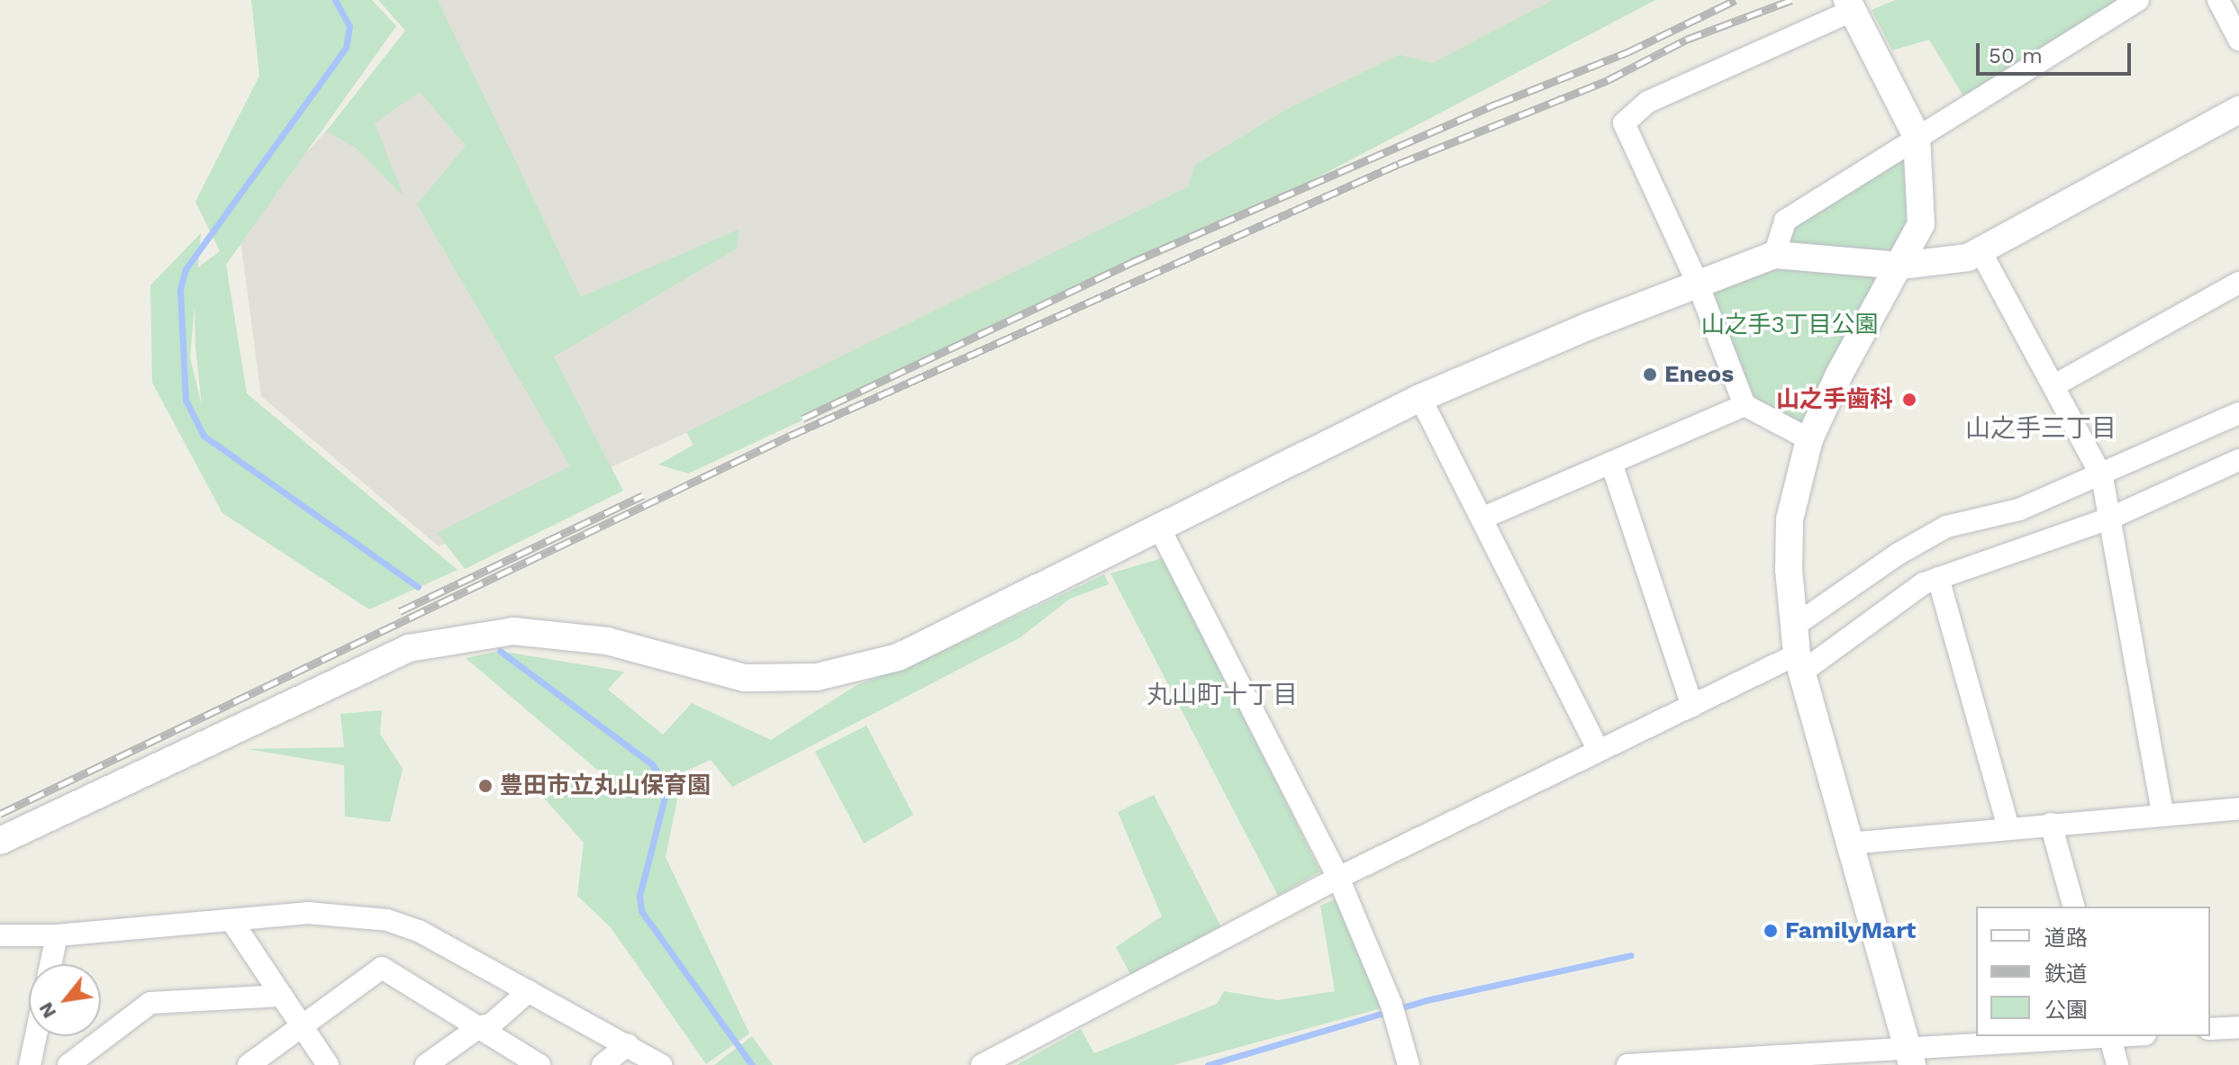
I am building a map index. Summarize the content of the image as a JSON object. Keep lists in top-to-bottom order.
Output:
{
  "districts": ["山之手三丁目", "丸山町十丁目"],
  "parks": ["山之手3丁目公園"],
  "places": [
    "Eneos",
    "山之手歯科",
    "豊田市立丸山保育園",
    "FamilyMart"
  ],
  "legend": ["道路", "鉄道", "公園"],
  "scale_bar": "50 m",
  "north": "bottom left"
}
